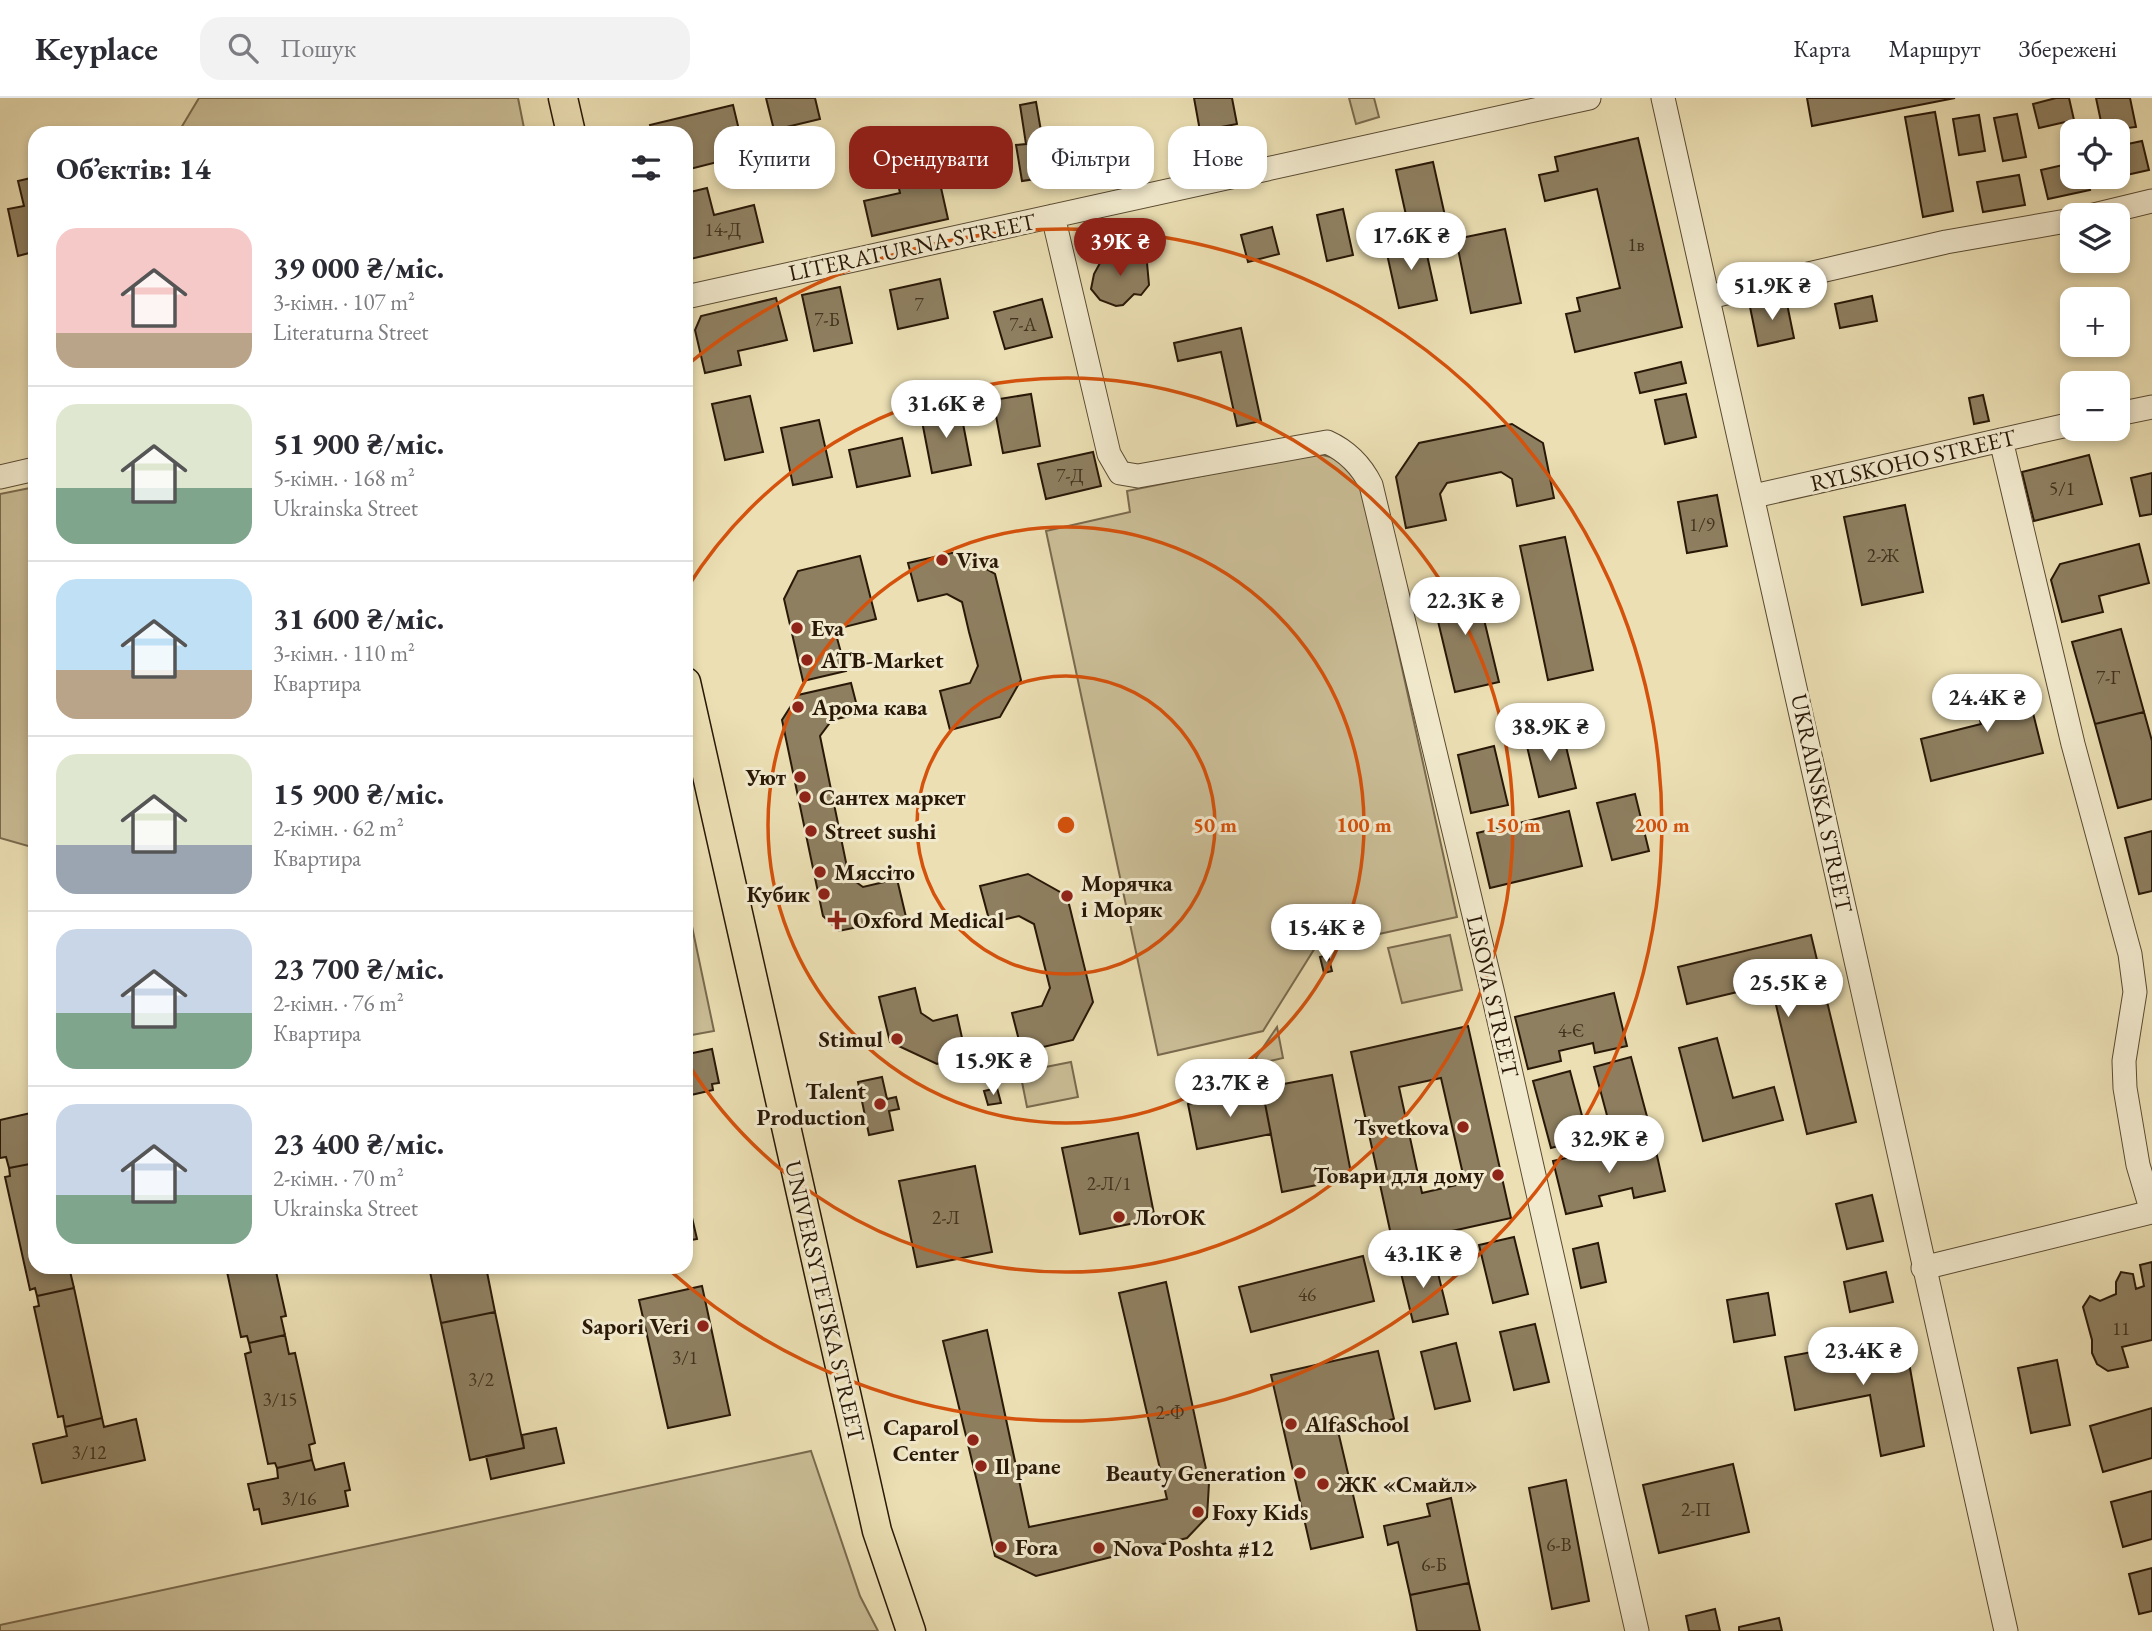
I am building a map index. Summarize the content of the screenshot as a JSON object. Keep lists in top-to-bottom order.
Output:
{
  "streets": {
    "main road": ["UNIVERSYTETSKA STREET"],
    "street": [
      "LITERATURNA STREET",
      "RYLSKOHO STREET",
      "UKRAINSKA STREET",
      "LISOVA STREET"
    ]
  },
  "crossings": [
    ["LITERATURNA STREET", "LISOVA STREET"],
    ["RYLSKOHO STREET", "UKRAINSKA STREET"]
  ],
  "places": {
    "other": [
      "Viva",
      "Eva",
      "ATB-Market",
      "Арома кава",
      "Уют",
      "Сантех маркет",
      "Street sushi",
      "Мяссіто",
      "Кубик",
      "Морячка і Моряк",
      "Stimul",
      "Talent Production",
      "Tsvetkova",
      "Товари для дому",
      "ЛотОК",
      "Sapori Veri",
      "AlfaSchool",
      "Caparol Center",
      "Il pane",
      "Beauty Generation",
      "ЖК «Смайл»",
      "Foxy Kids",
      "Fora",
      "Nova Poshta #12"
    ],
    "health": ["Oxford Medical"]
  },
  "house_numbers": [
    "14-Д",
    "1в",
    "7",
    "7-Б",
    "7-А",
    "7-Д",
    "5/1",
    "1/9",
    "2-Ж",
    "7-Г",
    "4-Є",
    "2-Л/1",
    "2-Л",
    "46",
    "11",
    "3/1",
    "3/2",
    "3/15",
    "2-Ф",
    "3/12",
    "3/16",
    "2-П",
    "6-В",
    "6-Б"
  ],
  "page": {
    "header": "Keyplace",
    "search": "Пошук",
    "nav": ["Карта", "Маршрут", "Збережені"],
    "map_buttons": ["+", "−"],
    "chip": [
      "Купити",
      "Орендувати",
      "Фільтри",
      "Нове"
    ],
    "heading": "Об’єктів: 14",
    "list": [
      {
        "name": "39 000 ₴/міс.",
        "note": "3-кімн. · 107 m² · Literaturna Street"
      },
      {
        "name": "51 900 ₴/міс.",
        "note": "5-кімн. · 168 m² · Ukrainska Street"
      },
      {
        "name": "31 600 ₴/міс.",
        "note": "3-кімн. · 110 m² · Квартира"
      },
      {
        "name": "15 900 ₴/міс.",
        "note": "2-кімн. · 62 m² · Квартира"
      },
      {
        "name": "23 700 ₴/міс.",
        "note": "2-кімн. · 76 m² · Квартира"
      },
      {
        "name": "23 400 ₴/міс.",
        "note": "2-кімн. · 70 m² · Ukrainska Street"
      }
    ],
    "price": [
      "17.6K ₴",
      "39K ₴",
      "51.9K ₴",
      "31.6K ₴",
      "22.3K ₴",
      "24.4K ₴",
      "38.9K ₴",
      "15.4K ₴",
      "25.5K ₴",
      "15.9K ₴",
      "23.7K ₴",
      "32.9K ₴",
      "43.1K ₴",
      "23.4K ₴"
    ]
  },
  "rings": [
    "50 m",
    "100 m",
    "150 m",
    "200 m"
  ]
}
